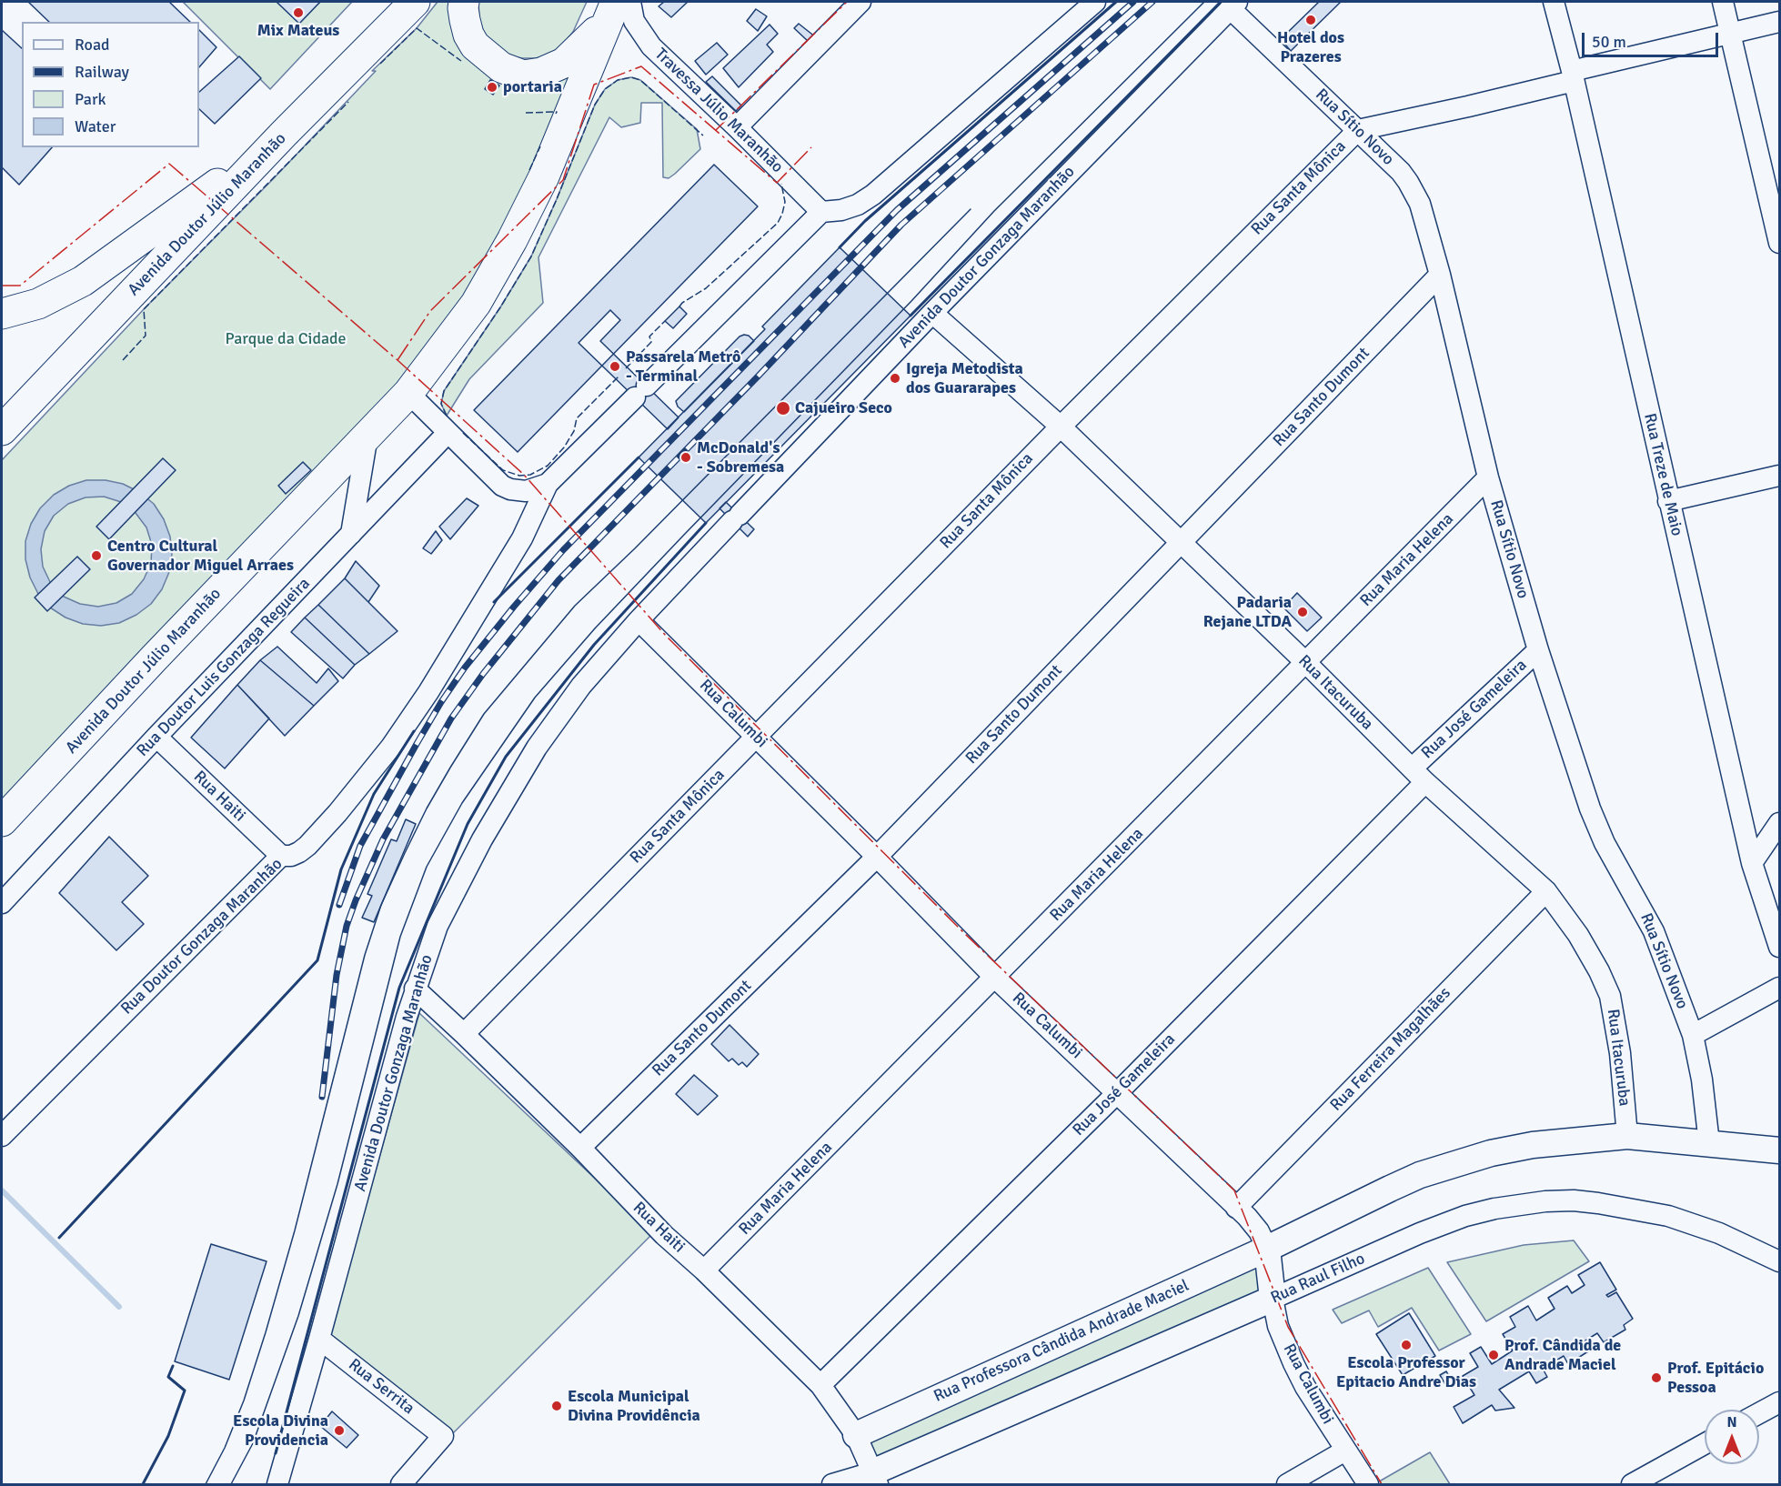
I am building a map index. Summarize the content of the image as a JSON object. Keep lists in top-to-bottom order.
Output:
{
  "streets": {
    "highway": ["Avenida Doutor Júlio Maranhão"],
    "main road": ["Rua Calumbi", "Rua Raul Filho", "Rua Professora Cândida Andrade Maciel"],
    "street": [
      "Travessa Júlio Maranhão",
      "Rua Sítio Novo",
      "Rua Santa Mônica",
      "Avenida Doutor Gonzaga Maranhão",
      "Rua Santo Dumont",
      "Rua Treze de Maio",
      "Rua Maria Helena",
      "Rua Doutor Luis Gonzaga Regueira",
      "Rua Itacuruba",
      "Rua José Gameleira",
      "Rua Haiti",
      "Rua Doutor Gonzaga Maranhão",
      "Rua Ferreira Magalhães",
      "Rua Serrita"
    ]
  },
  "crossings": [
    ["Travessa Júlio Maranhão", "Avenida Doutor Júlio Maranhão"],
    ["Rua Sítio Novo", "Rua Santa Mônica"],
    ["Rua Sítio Novo", "Avenida Doutor Gonzaga Maranhão"],
    ["Rua Sítio Novo", "Rua Santo Dumont"],
    ["Rua Sítio Novo", "Rua Maria Helena"],
    ["Rua Sítio Novo", "Rua José Gameleira"],
    ["Rua Sítio Novo", "Rua Professora Cândida Andrade Maciel"],
    ["Rua Santa Mônica", "Rua Treze de Maio"],
    ["Rua Santa Mônica", "Rua Itacuruba"],
    ["Rua Santa Mônica", "Rua Calumbi"],
    ["Rua Santa Mônica", "Rua Haiti"],
    ["Avenida Doutor Gonzaga Maranhão", "Rua Itacuruba"],
    ["Avenida Doutor Gonzaga Maranhão", "Rua Calumbi"],
    ["Avenida Doutor Gonzaga Maranhão", "Rua Haiti"],
    ["Avenida Doutor Gonzaga Maranhão", "Rua Serrita"],
    ["Rua Santo Dumont", "Rua Itacuruba"],
    ["Rua Santo Dumont", "Rua Calumbi"],
    ["Rua Santo Dumont", "Rua Haiti"],
    ["Rua Maria Helena", "Rua Itacuruba"],
    ["Rua Maria Helena", "Rua Calumbi"],
    ["Rua Maria Helena", "Rua Haiti"],
    ["Rua Doutor Luis Gonzaga Regueira", "Rua Haiti"],
    ["Rua Itacuruba", "Rua José Gameleira"],
    ["Rua Itacuruba", "Rua Ferreira Magalhães"],
    ["Rua Itacuruba", "Rua Professora Cândida Andrade Maciel"],
    ["Rua José Gameleira", "Rua Calumbi"],
    ["Rua José Gameleira", "Rua Haiti"],
    ["Rua Calumbi", "Rua Ferreira Magalhães"],
    ["Rua Calumbi", "Rua Raul Filho"],
    ["Rua Calumbi", "Rua Professora Cândida Andrade Maciel"],
    ["Rua Haiti", "Rua Doutor Gonzaga Maranhão"],
    ["Rua Haiti", "Rua Raul Filho"],
    ["Rua Haiti", "Rua Professora Cândida Andrade Maciel"]
  ],
  "parks": ["Parque da Cidade"],
  "places": [
    "Mix Mateus",
    "Hotel dos Prazeres",
    "portaria",
    "Passarela Metrô - Terminal",
    "Igreja Metodista dos Guararapes",
    "Cajueiro Seco",
    "McDonald's - Sobremesa",
    "Centro Cultural Governador Miguel Arraes",
    "Padaria Rejane LTDA",
    "Escola Professor Epitacio Andre Dias",
    "Prof. Cândida de Andrade Maciel",
    "Prof. Epitácio Pessoa",
    "Escola Municipal Divina Providência",
    "Escola Divina Providencia"
  ],
  "legend": [
    "Road",
    "Railway",
    "Park",
    "Water"
  ],
  "scale_bar": "50 m",
  "north": "top"
}
